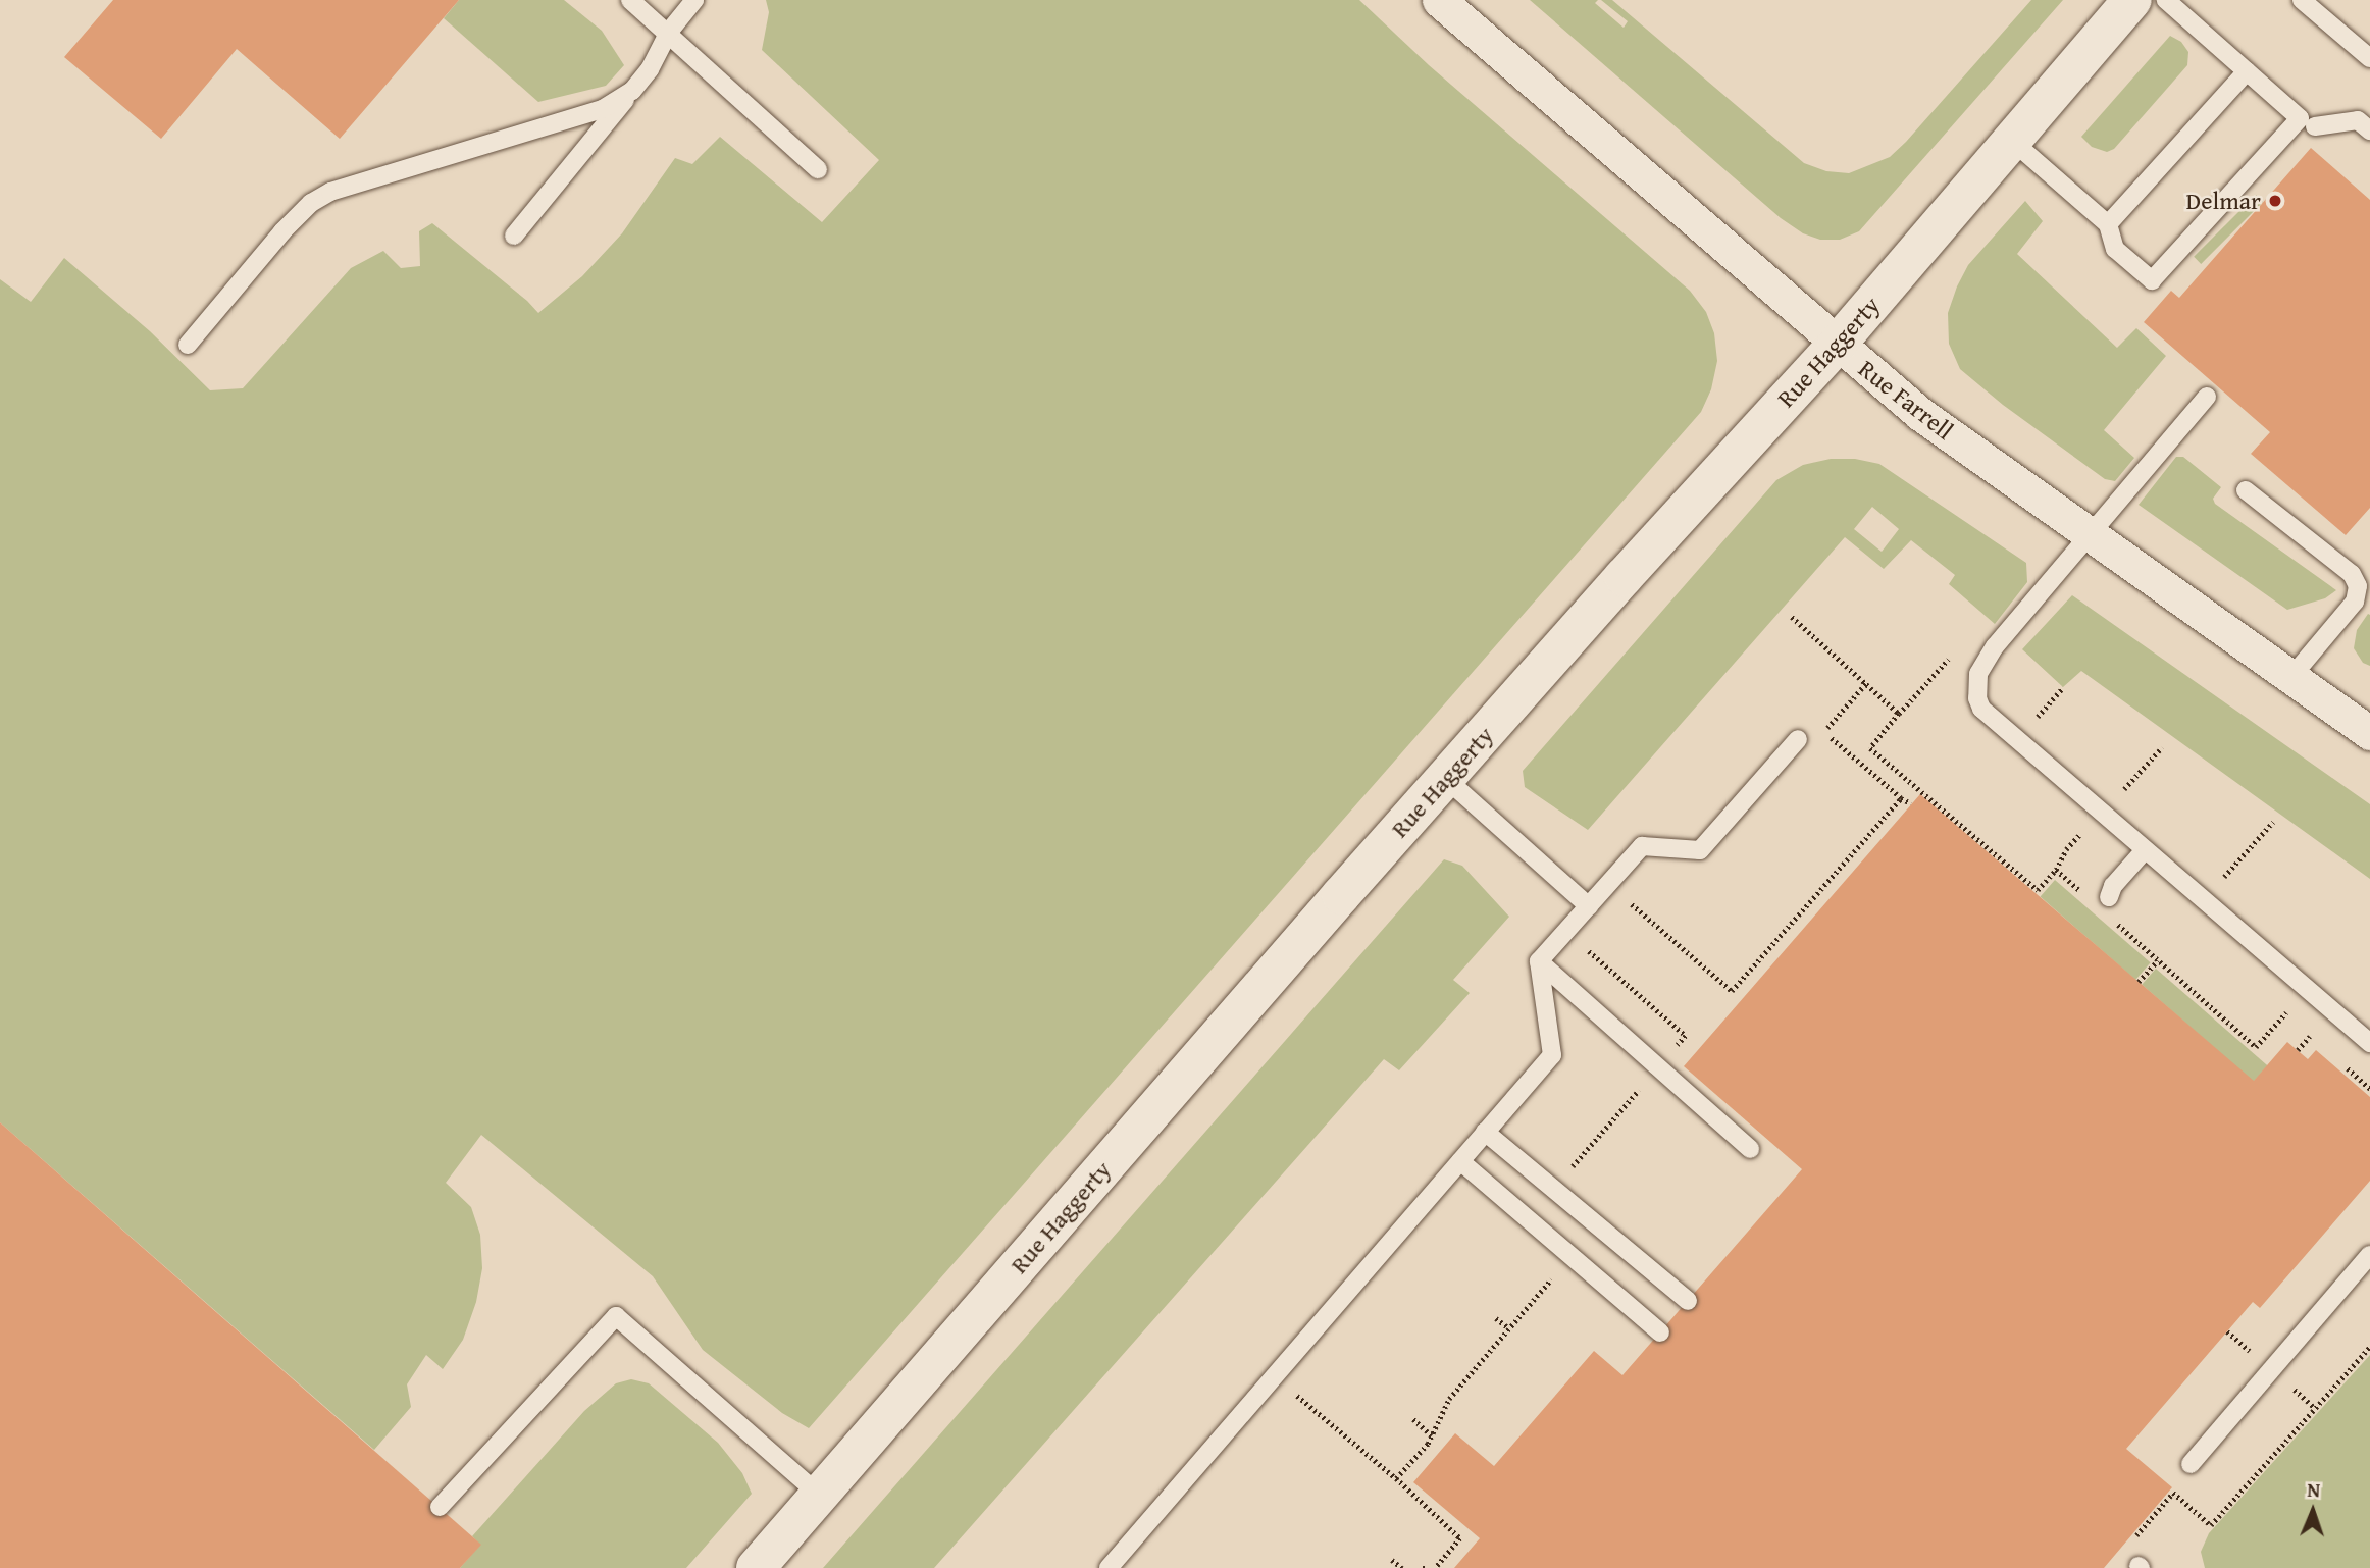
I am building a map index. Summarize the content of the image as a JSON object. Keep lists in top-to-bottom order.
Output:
{
  "streets": {
    "street": ["Rue Haggerty", "Rue Farrell"]
  },
  "crossings": [
    ["Rue Haggerty", "Rue Farrell"]
  ],
  "places": ["Delmar"],
  "north": "top"
}
